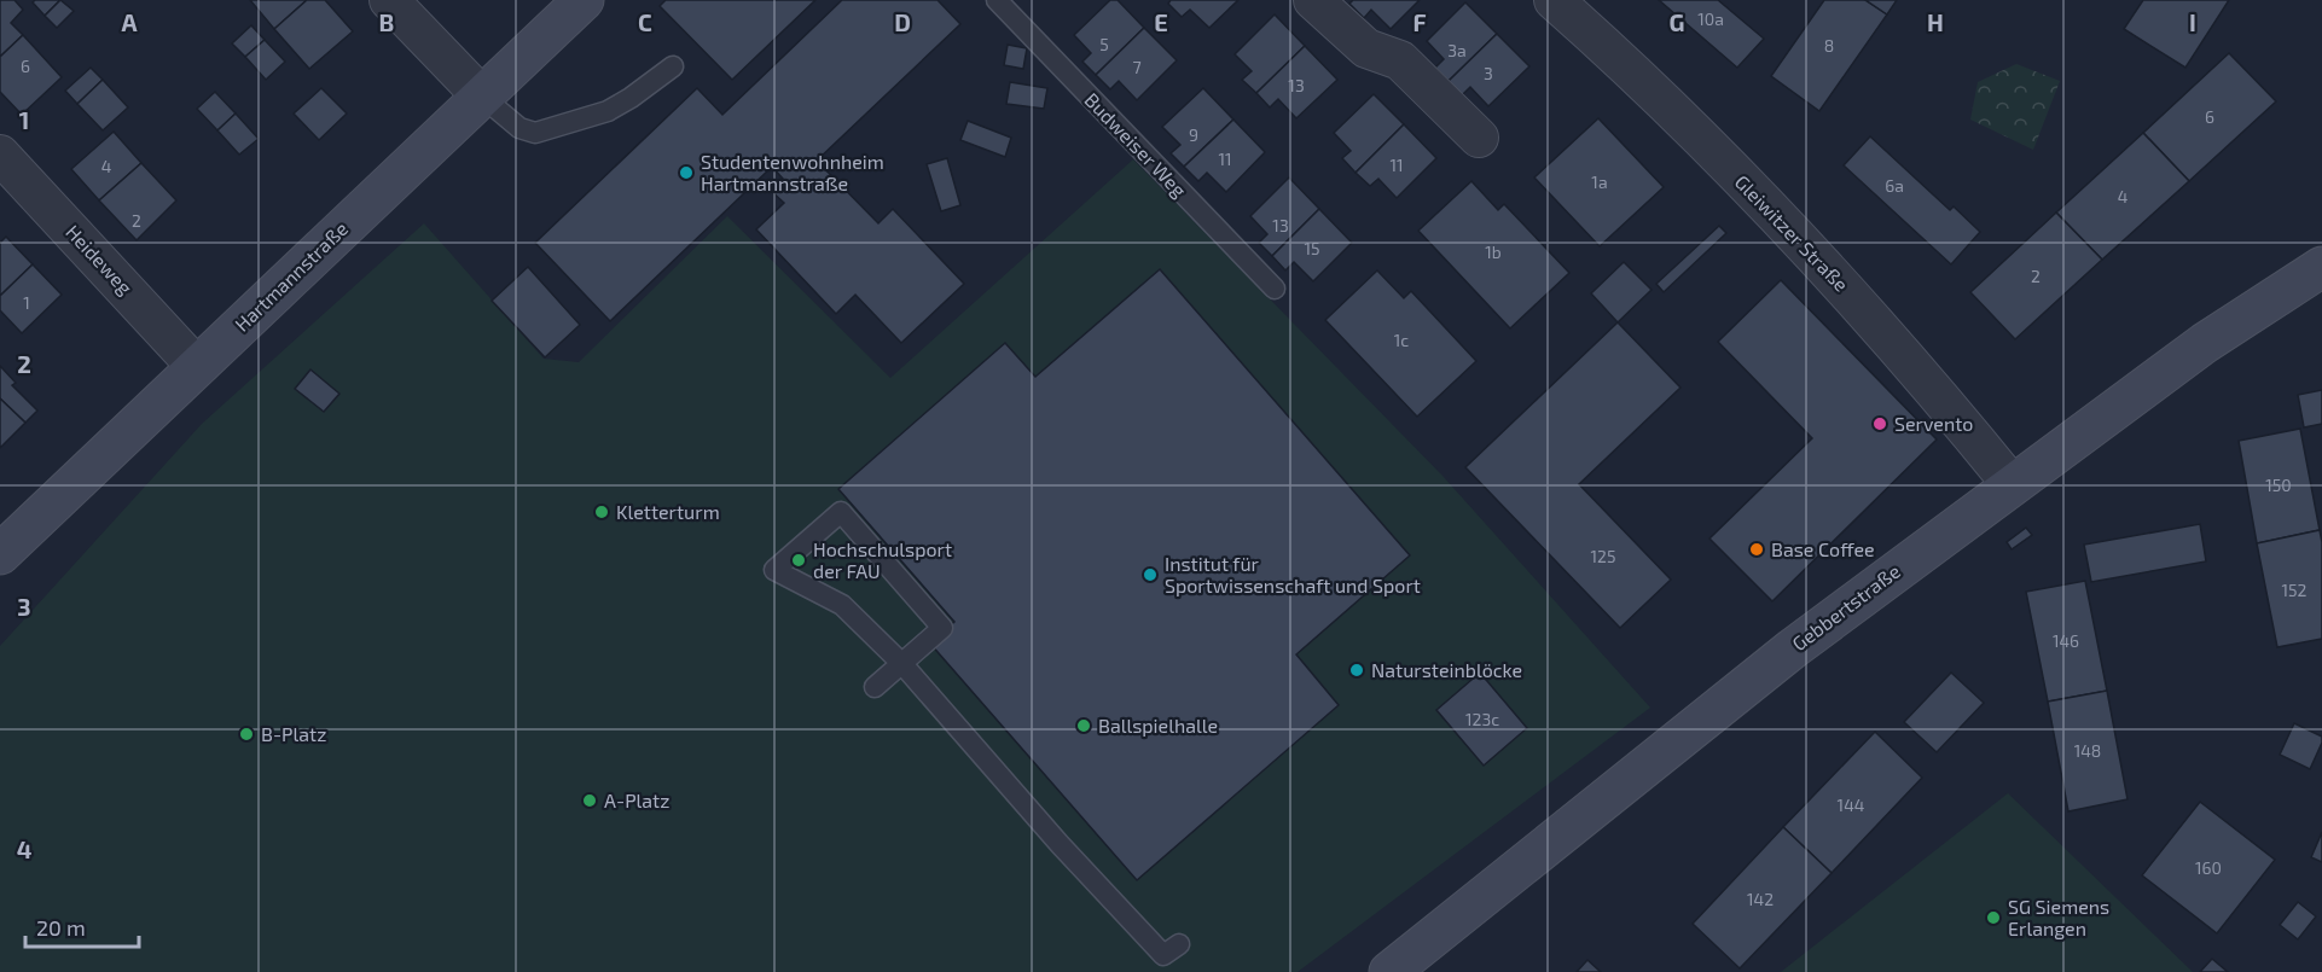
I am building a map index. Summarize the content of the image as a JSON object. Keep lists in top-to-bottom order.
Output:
{
  "streets": {
    "street": [
      "Gleiwitzer Straße",
      "Heideweg",
      "Hartmannstraße",
      "Gebbertstraße"
    ],
    "lane": ["Budweiser Weg"]
  },
  "crossings": [
    ["Gleiwitzer Straße", "Gebbertstraße"],
    ["Heideweg", "Hartmannstraße"]
  ],
  "places": [
    "Studentenwohnheim Hartmannstraße",
    "Servento",
    "Kletterturm",
    "Base Coffee",
    "Hochschulsport der FAU",
    "Institut für Sportwissenschaft und Sport",
    "Natursteinblöcke",
    "Ballspielhalle",
    "B-Platz",
    "A-Platz",
    "SG Siemens Erlangen"
  ],
  "house_numbers": [
    "10a",
    "5",
    "8",
    "3a",
    "6",
    "7",
    "3",
    "13",
    "6",
    "9",
    "11",
    "11",
    "4",
    "1a",
    "6a",
    "4",
    "2",
    "13",
    "15",
    "1b",
    "2",
    "1",
    "1c",
    "150",
    "125",
    "152",
    "146",
    "123c",
    "148",
    "144",
    "160",
    "142"
  ],
  "scale_bar": "20 m",
  "grid": {
    "columns": [
      "A",
      "B",
      "C",
      "D",
      "E",
      "F",
      "G",
      "H",
      "I"
    ],
    "rows": [
      "1",
      "2",
      "3",
      "4"
    ]
  }
}
